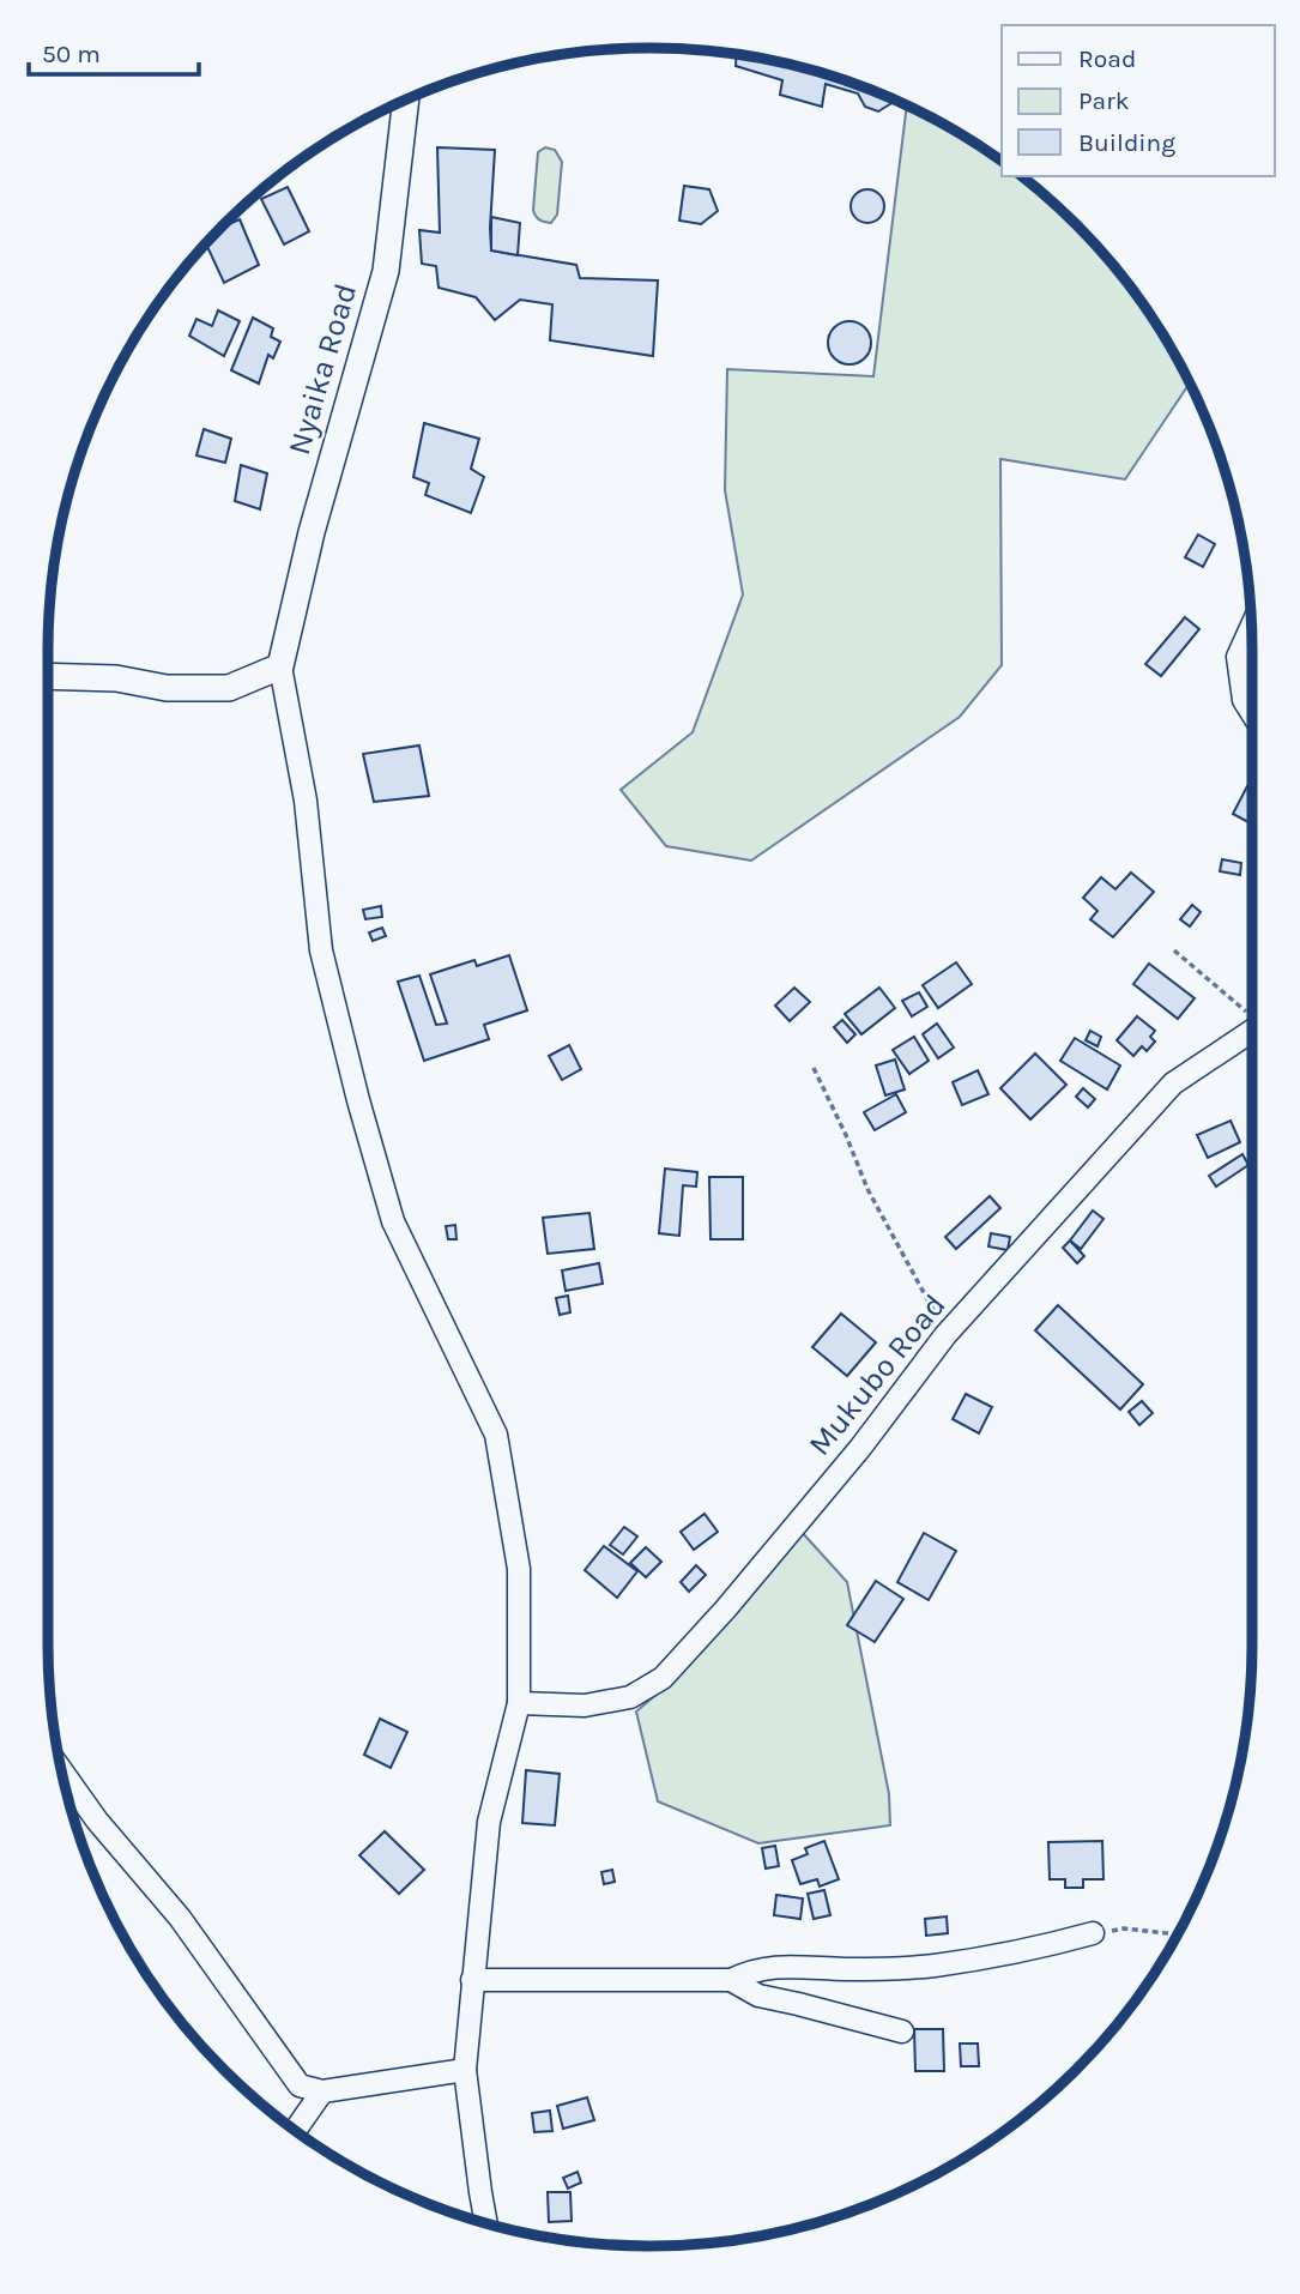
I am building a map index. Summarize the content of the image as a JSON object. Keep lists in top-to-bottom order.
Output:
{
  "streets": {
    "street": ["Nyaika Road", "Mukubo Road"]
  },
  "legend": ["Road", "Park", "Building"],
  "scale_bar": "50 m"
}
